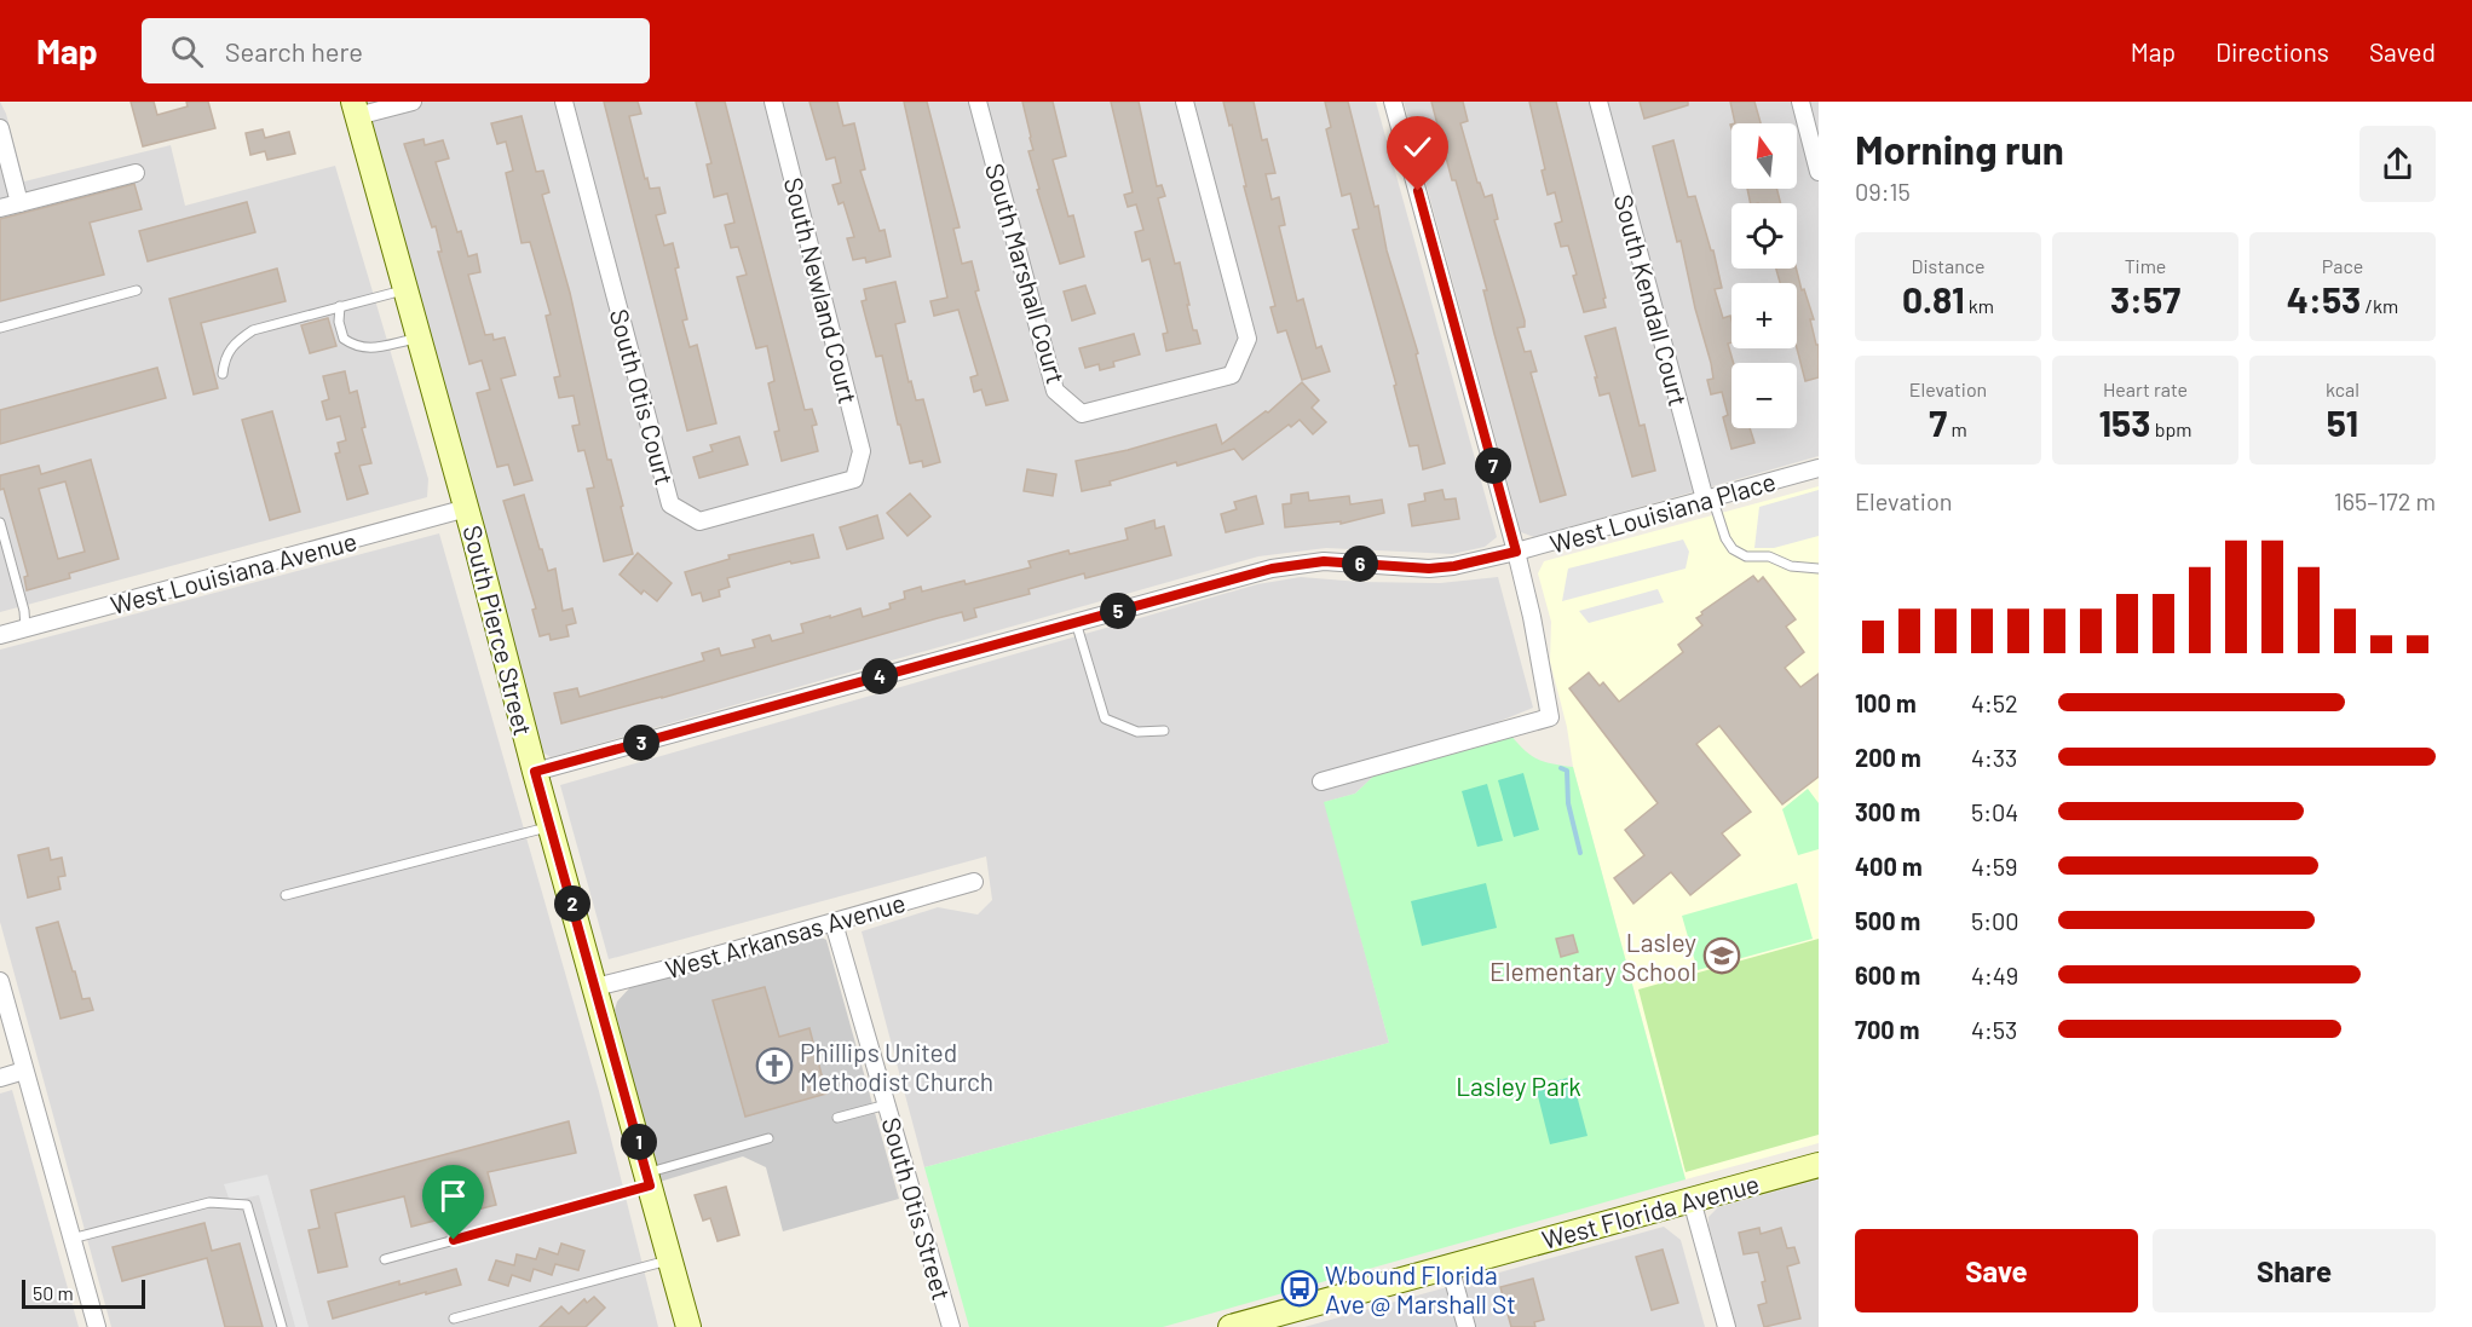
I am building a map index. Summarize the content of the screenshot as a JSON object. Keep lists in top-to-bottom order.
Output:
{
  "streets": {
    "street": [
      "South Marshall Court",
      "South Newland Court",
      "South Kendall Court",
      "South Otis Court",
      "West Louisiana Place",
      "West Louisiana Avenue",
      "South Pierce Street",
      "West Arkansas Avenue",
      "South Otis Street",
      "West Florida Avenue"
    ]
  },
  "crossings": [
    ["South Newland Court", "South Otis Court"],
    ["South Kendall Court", "West Louisiana Place"],
    ["West Louisiana Place", "South Pierce Street"],
    ["West Louisiana Avenue", "South Pierce Street"],
    ["South Pierce Street", "West Arkansas Avenue"],
    ["West Arkansas Avenue", "South Otis Street"]
  ],
  "parks": ["Lasley Park"],
  "places": {
    "school or university": ["Lasley Elementary School"],
    "church": ["Phillips United Methodist Church"],
    "bus stop": ["Wbound Florida Ave @ Marshall St"]
  },
  "scale_bar": "50 m",
  "north": "top",
  "page": {
    "header": "Map",
    "search": "Search here",
    "nav": ["Map", "Directions", "Saved"],
    "heading": ["Morning run", "09:15"],
    "map_buttons": ["+", "−"],
    "stats": [
      ["Distance", "0.81 km"],
      ["Time", "3:57"],
      ["Pace", "4:53 /km"],
      ["Elevation", "7 m"],
      ["Heart rate", "153 bpm"],
      ["kcal", "51"]
    ],
    "pins": [
      "7",
      "6",
      "5",
      "4",
      "3",
      "2",
      "1"
    ],
    "chart": ["Elevation", "165–172 m"],
    "list": [
      {
        "name": "100 m",
        "note": "4:52"
      },
      {
        "name": "200 m",
        "note": "4:33"
      },
      {
        "name": "300 m",
        "note": "5:04"
      },
      {
        "name": "400 m",
        "note": "4:59"
      },
      {
        "name": "500 m",
        "note": "5:00"
      },
      {
        "name": "600 m",
        "note": "4:49"
      },
      {
        "name": "700 m",
        "note": "4:53"
      }
    ],
    "buttons": ["Save", "Share"],
    "scale": "50 m"
  }
}
